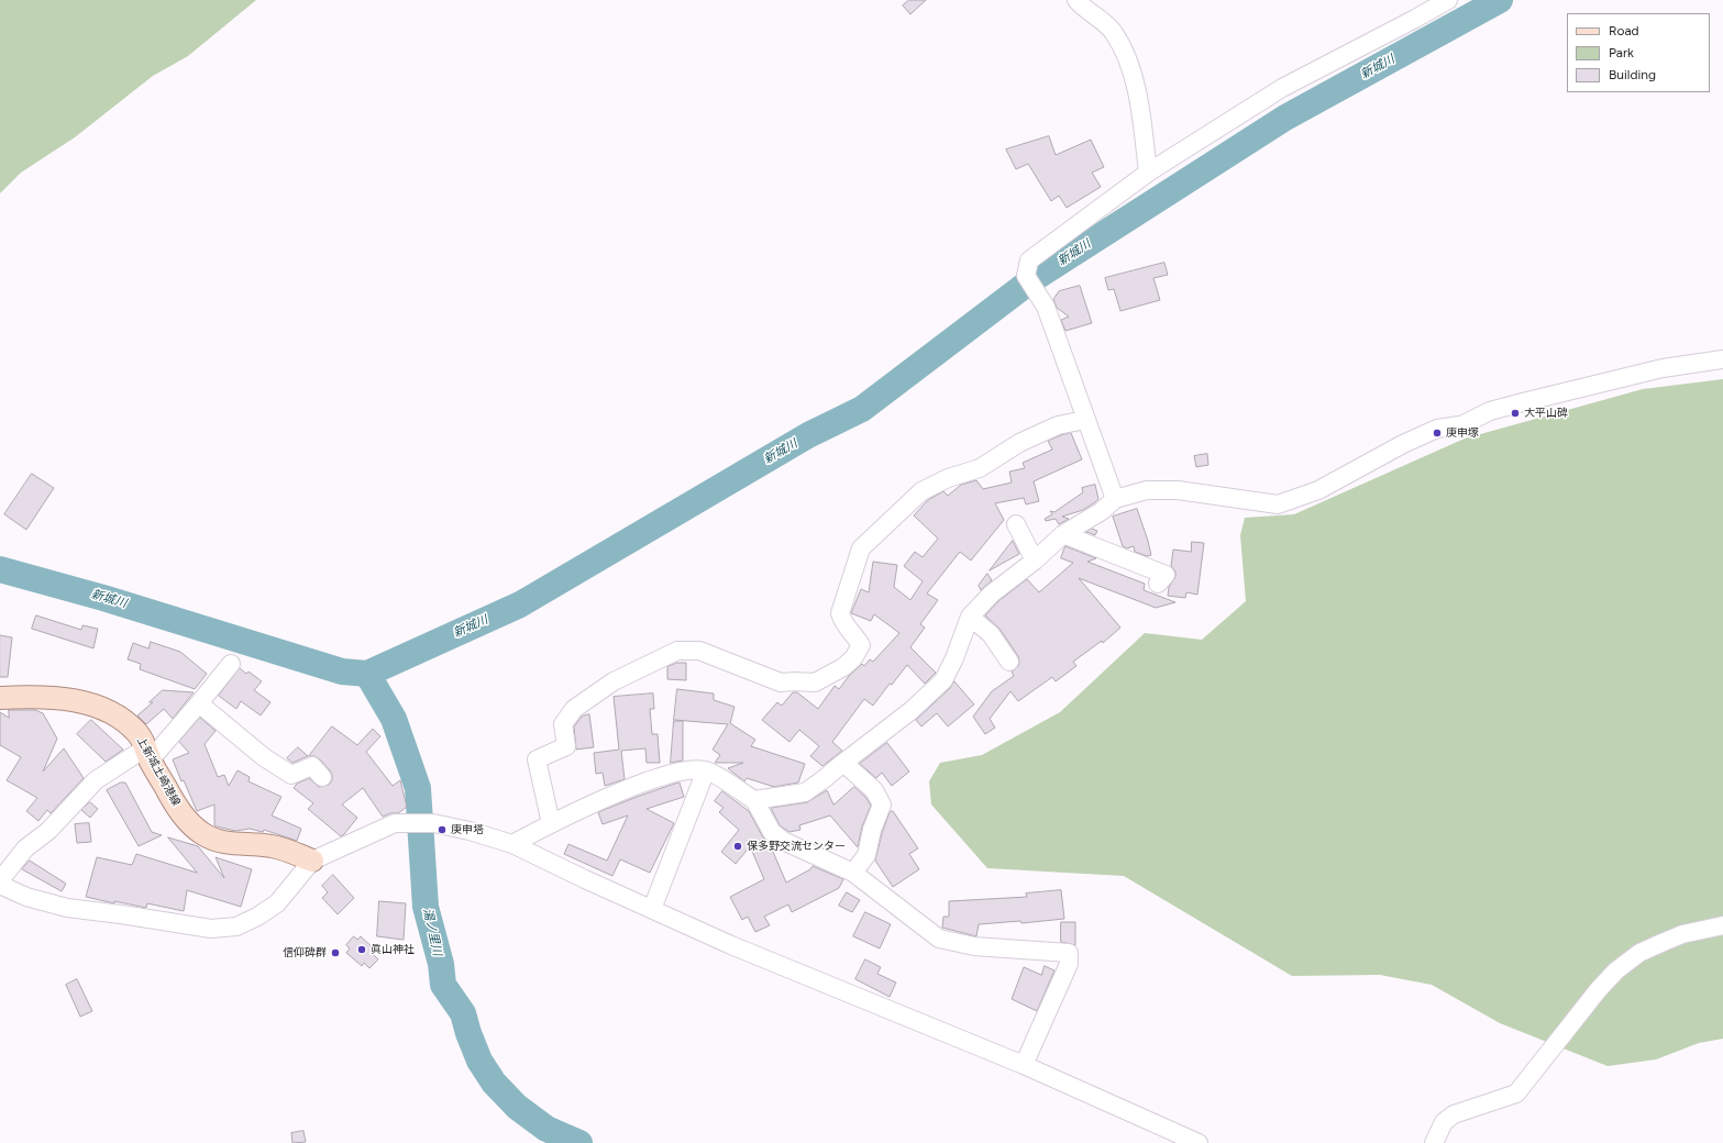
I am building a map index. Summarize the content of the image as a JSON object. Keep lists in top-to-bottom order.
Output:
{
  "streets": {
    "main road": ["上新城土崎港線"]
  },
  "water": ["新城川", "湯ノ里川"],
  "places": [
    "大平山碑",
    "庚申塚",
    "庚申塔",
    "保多野交流センター",
    "眞山神社",
    "信仰碑群"
  ],
  "legend": ["Road", "Park", "Building"]
}
